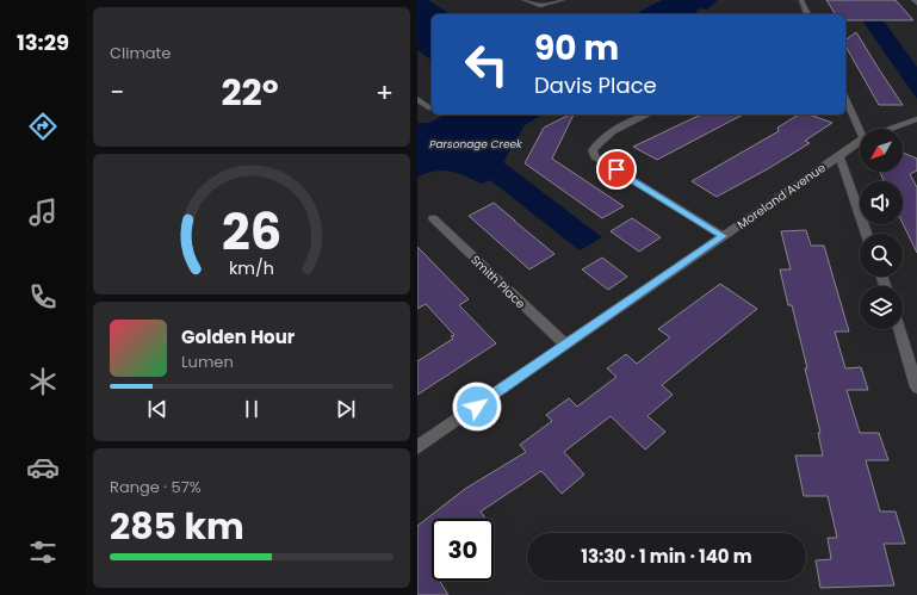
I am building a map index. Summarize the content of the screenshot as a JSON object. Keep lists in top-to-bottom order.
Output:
{
  "streets": {
    "street": ["Moreland Avenue", "Smith Place"]
  },
  "crossings": [
    ["Moreland Avenue", "Smith Place"]
  ],
  "water": ["Parsonage Creek"],
  "north": "bottom left",
  "page": {
    "tabs": "13:29",
    "tile": [
      "Climate",
      ["Range · 57%", "285 km"]
    ],
    "turn": ["90 m", "Davis Place"],
    "heat": ["−", "22°", "+"],
    "song": ["Golden Hour", "Lumen"],
    "limit": "30",
    "trip": "13:30 · 1 min · 140 m",
    "gauge": ["26", "km/h"]
  }
}
